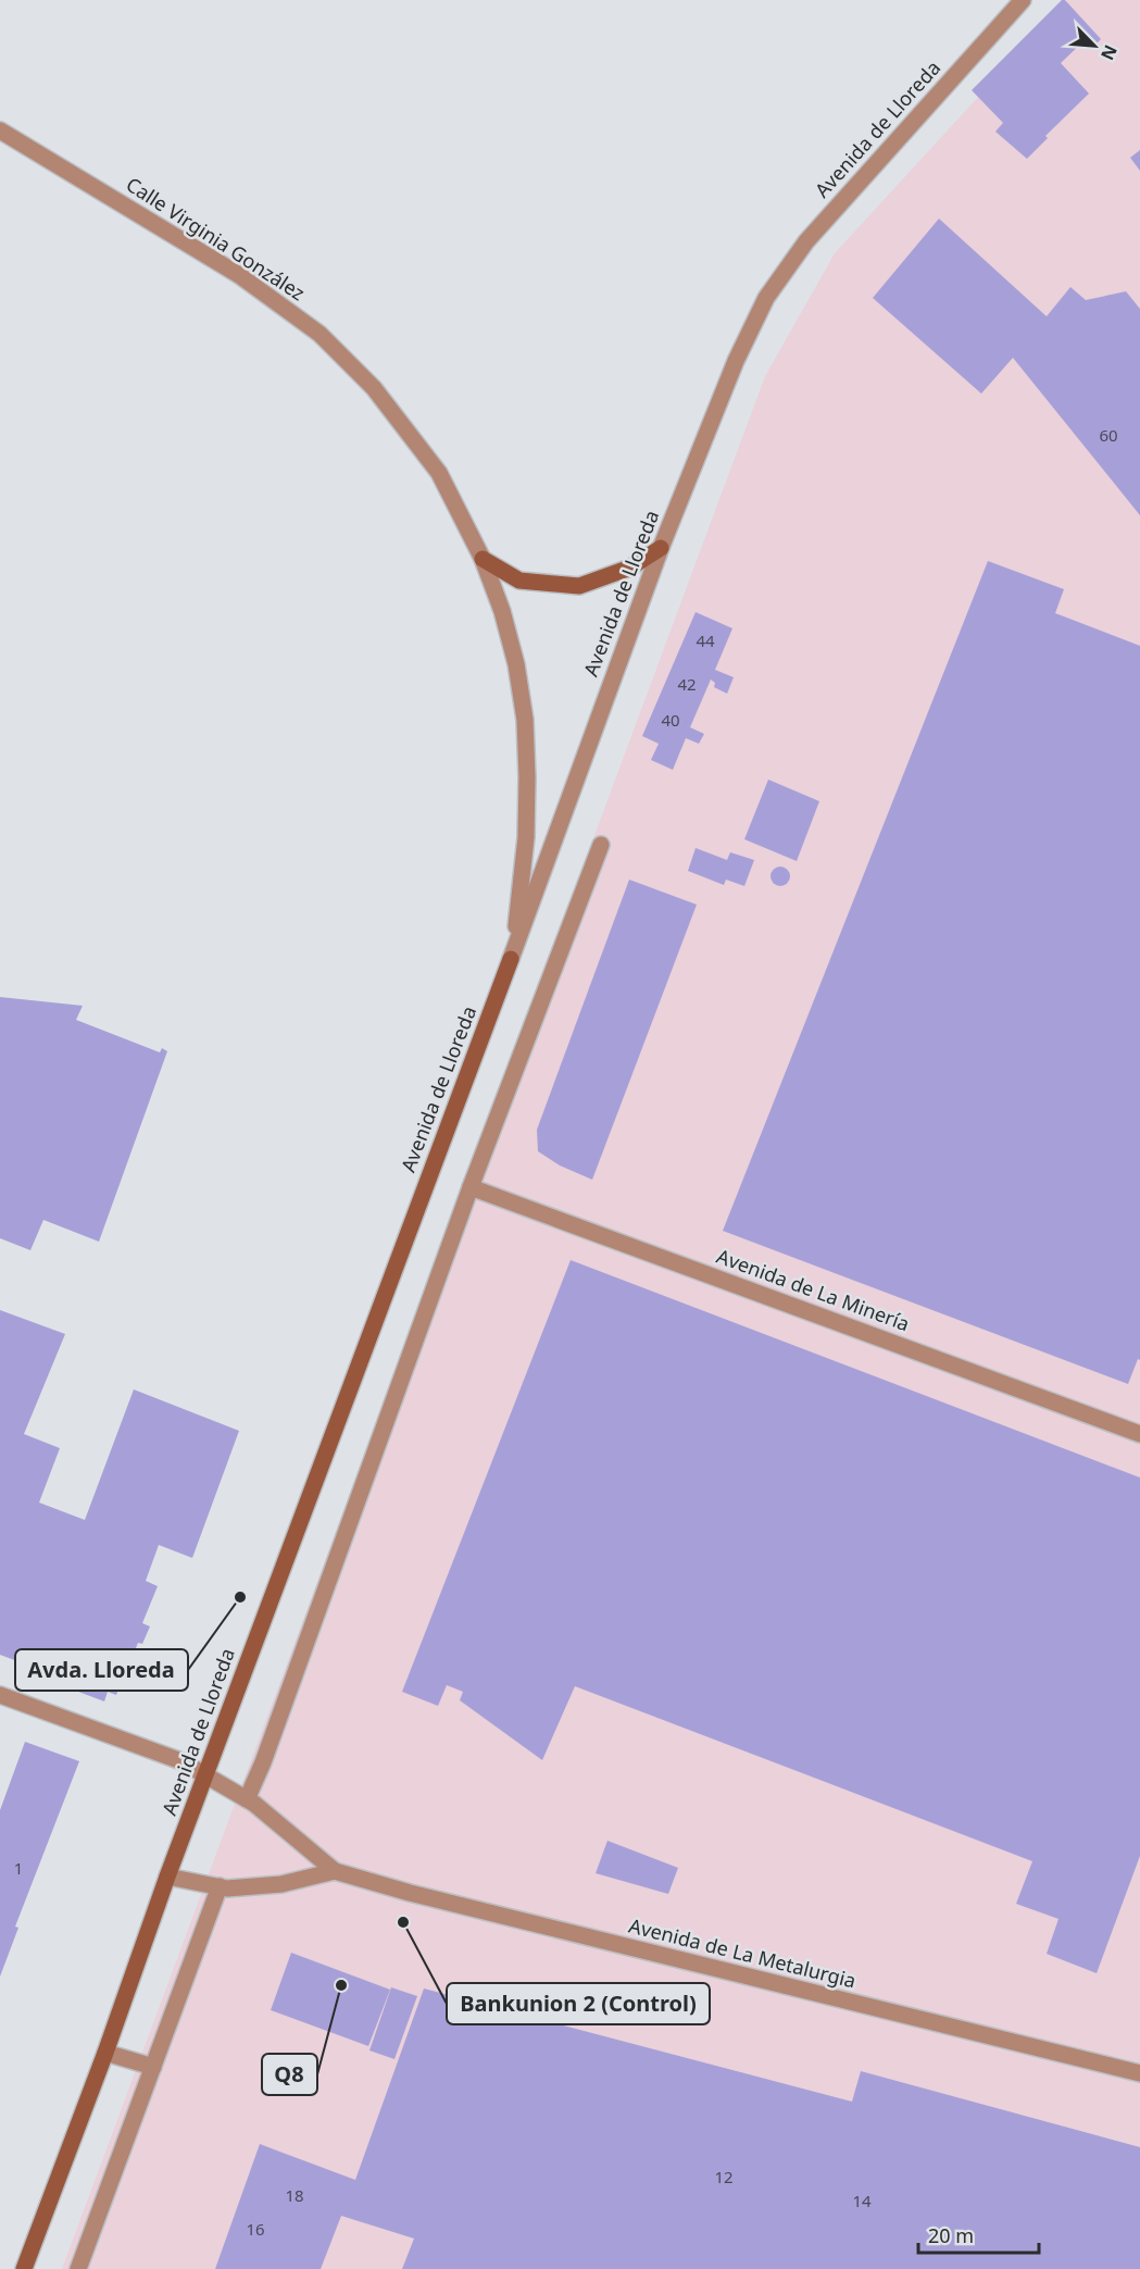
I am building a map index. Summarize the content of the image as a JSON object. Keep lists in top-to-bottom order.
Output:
{
  "streets": {
    "street": [
      "Avenida de Lloreda",
      "Calle Virginia González",
      "Avenida de La Minería",
      "Avenida de La Metalurgia"
    ]
  },
  "crossings": [
    ["Avenida de Lloreda", "Calle Virginia González"]
  ],
  "places": ["Avda. Lloreda", "Bankunion 2 (Control)", "Q8"],
  "house_numbers": [
    "60",
    "44",
    "42",
    "40",
    "1",
    "12",
    "18",
    "14",
    "16"
  ],
  "scale_bar": "20 m",
  "north": "bottom right"
}
